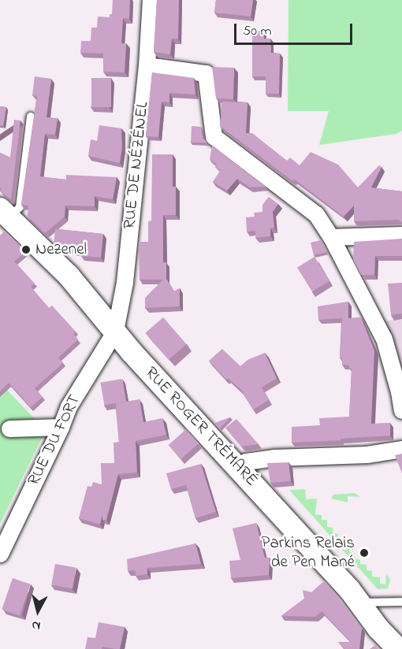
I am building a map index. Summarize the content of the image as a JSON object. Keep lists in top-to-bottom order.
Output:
{
  "streets": {
    "street": ["RUE DE NÉZÉNEL", "RUE ROGER TRÉMARÉ", "RUE DU FORT"]
  },
  "crossings": [
    ["RUE DE NÉZÉNEL", "RUE ROGER TRÉMARÉ"],
    ["RUE DE NÉZÉNEL", "RUE DU FORT"],
    ["RUE ROGER TRÉMARÉ", "RUE DU FORT"]
  ],
  "places": ["Nezenel", "Parkins Relais de Pen Mané"],
  "scale_bar": "50 m",
  "north": "bottom"
}
